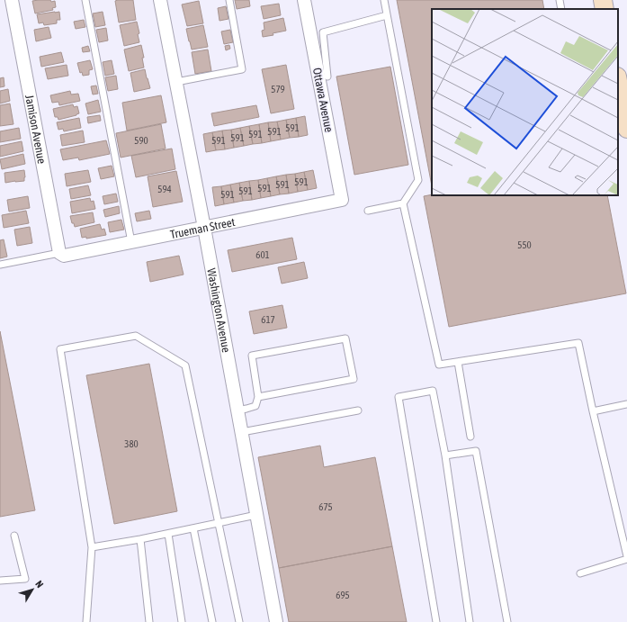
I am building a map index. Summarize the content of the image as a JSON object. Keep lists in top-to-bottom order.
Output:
{
  "streets": {
    "street": [
      "Ottawa Avenue",
      "Jamison Avenue",
      "Trueman Street",
      "Washington Avenue"
    ]
  },
  "crossings": [
    ["Ottawa Avenue", "Trueman Street"],
    ["Jamison Avenue", "Trueman Street"],
    ["Trueman Street", "Washington Avenue"]
  ],
  "house_numbers": [
    "579",
    "591",
    "591",
    "591",
    "591",
    "590",
    "591",
    "591",
    "591",
    "591",
    "594",
    "591",
    "591",
    "550",
    "601",
    "617",
    "380",
    "675",
    "695"
  ],
  "north": "top right"
}
